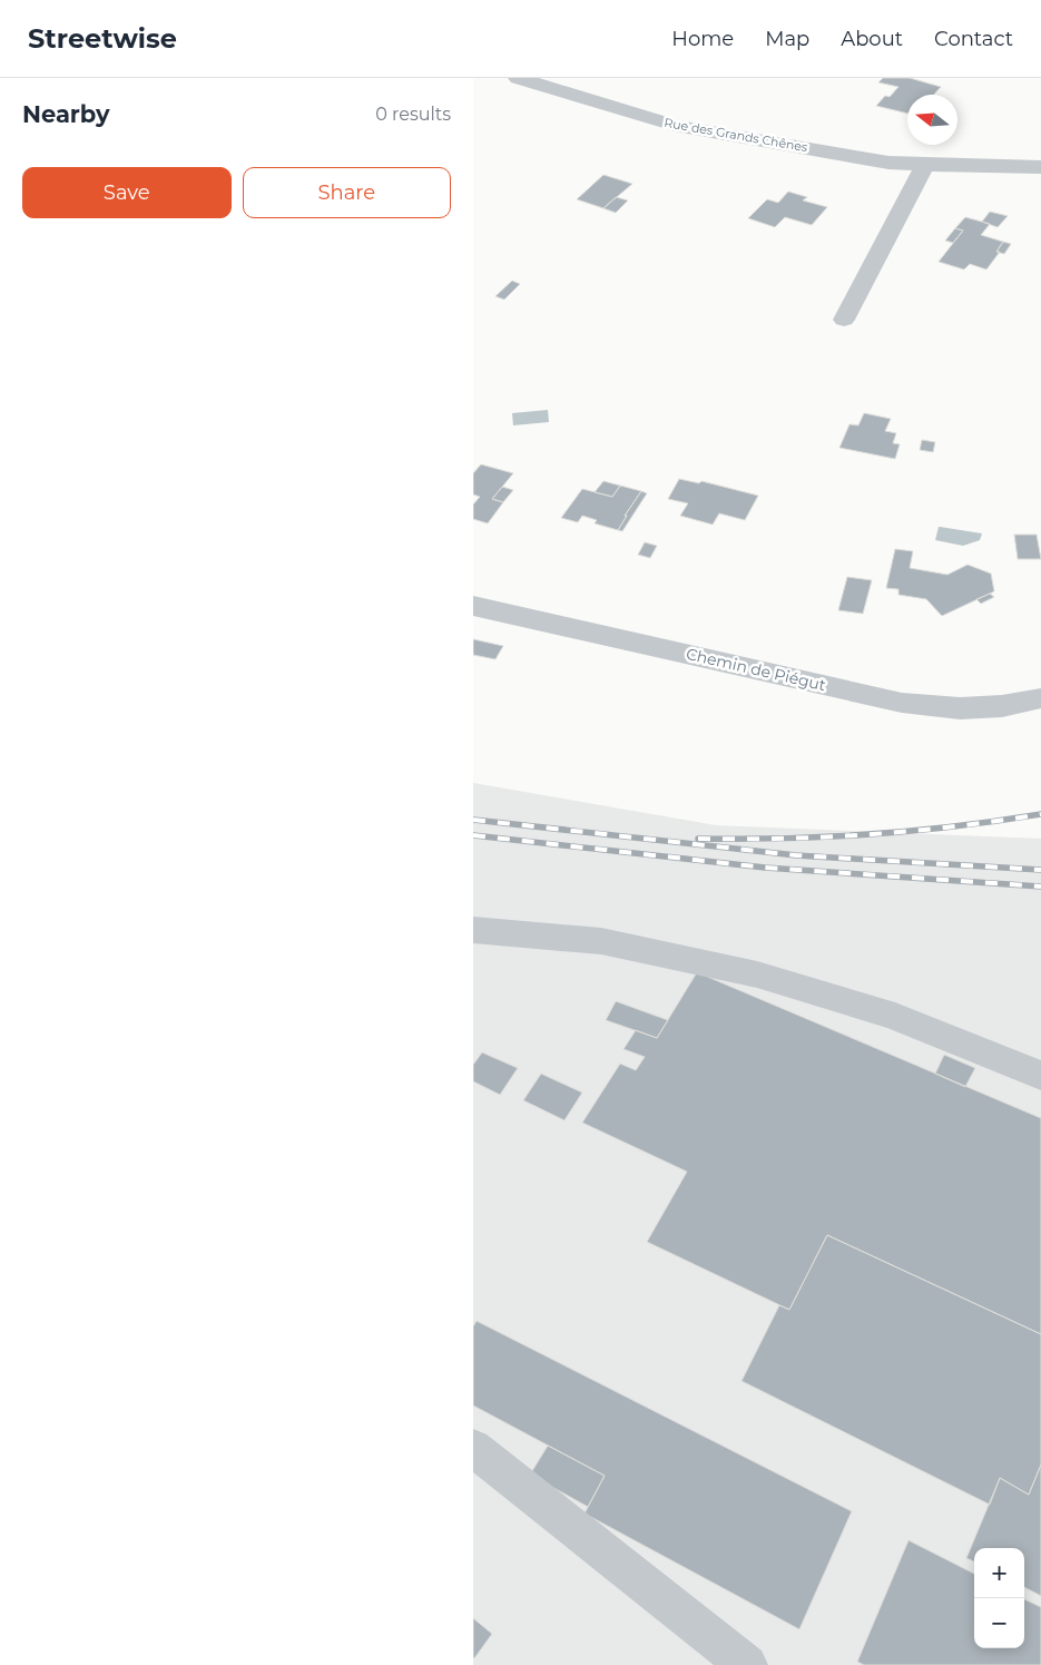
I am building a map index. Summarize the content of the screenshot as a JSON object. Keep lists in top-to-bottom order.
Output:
{
  "streets": {
    "street": ["Rue des Grands Chênes", "Chemin de Piégut"]
  },
  "north": "left",
  "page": {
    "header": "Streetwise",
    "nav": [
      "Home",
      "Map",
      "About",
      "Contact"
    ],
    "heading": ["Nearby", "0 results"],
    "buttons": ["Save", "Share"],
    "map_buttons": ["+", "−"]
  }
}
